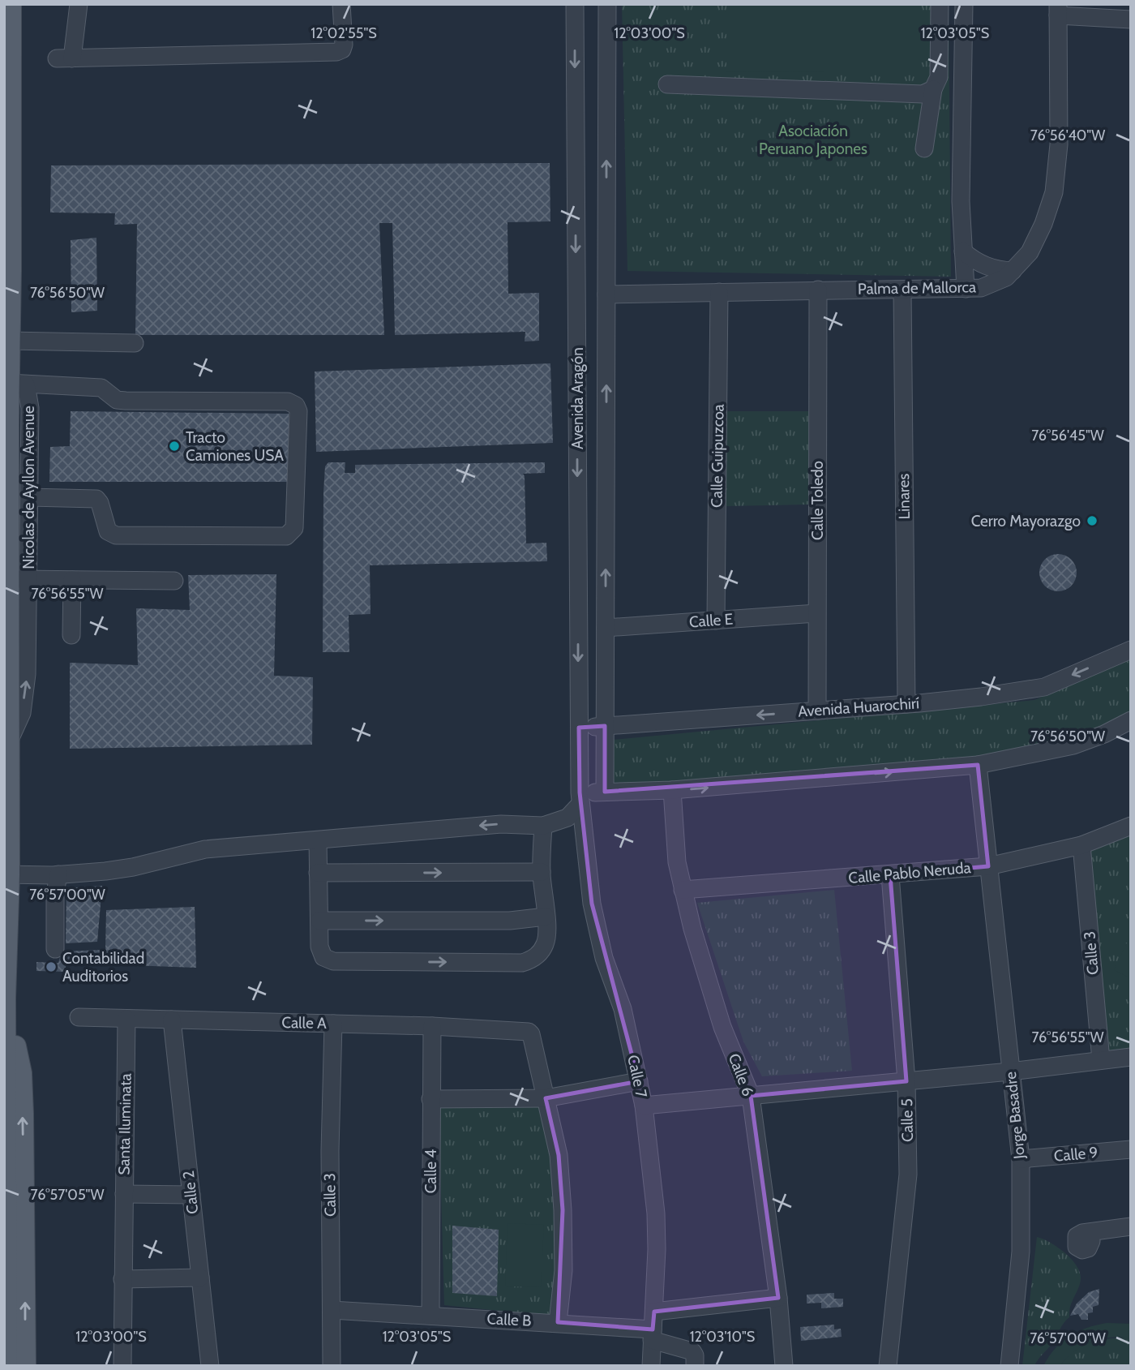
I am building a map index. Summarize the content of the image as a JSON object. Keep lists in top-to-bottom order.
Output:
{
  "streets": {
    "main road": ["Nicolas de Ayllon Avenue"],
    "street": [
      "Palma de Mallorca",
      "Avenida Aragón",
      "Calle Guipuzcoa",
      "Linares",
      "Calle Toledo",
      "Calle E",
      "Avenida Huarochirí",
      "Calle Pablo Neruda",
      "Calle 3",
      "Calle A",
      "Calle 6",
      "Calle 7",
      "Jorge Basadre",
      "Calle 5",
      "Santa Iluminata",
      "Calle 9",
      "Calle 4",
      "Calle 2",
      "Calle B"
    ]
  },
  "crossings": [
    ["Palma de Mallorca", "Avenida Aragón"],
    ["Palma de Mallorca", "Calle Guipuzcoa"],
    ["Palma de Mallorca", "Linares"],
    ["Palma de Mallorca", "Calle Toledo"],
    ["Avenida Aragón", "Calle E"],
    ["Avenida Aragón", "Avenida Huarochirí"],
    ["Avenida Aragón", "Calle 7"],
    ["Calle Guipuzcoa", "Calle E"],
    ["Linares", "Avenida Huarochirí"],
    ["Calle Toledo", "Calle E"],
    ["Calle Toledo", "Avenida Huarochirí"],
    ["Calle Pablo Neruda", "Calle 3"],
    ["Calle Pablo Neruda", "Calle 6"],
    ["Calle Pablo Neruda", "Jorge Basadre"],
    ["Calle Pablo Neruda", "Calle 5"],
    ["Calle 3", "Calle A"],
    ["Calle 3", "Calle B"],
    ["Calle A", "Santa Iluminata"],
    ["Calle A", "Calle 4"],
    ["Calle A", "Calle 2"],
    ["Calle 7", "Calle B"],
    ["Jorge Basadre", "Calle 9"],
    ["Calle 4", "Calle B"]
  ],
  "parks": ["Asociación Peruano Japones"],
  "places": ["Tracto Camiones USA", "Cerro Mayorazgo", "Contabilidad Auditorios"],
  "coordinates": [
    "12°02'55\"S",
    "12°03'00\"S",
    "12°03'05\"S",
    "76°56'40\"W",
    "76°56'50\"W",
    "76°56'45\"W",
    "76°56'55\"W",
    "76°57'00\"W",
    "76°57'05\"W",
    "12°03'10\"S"
  ]
}
